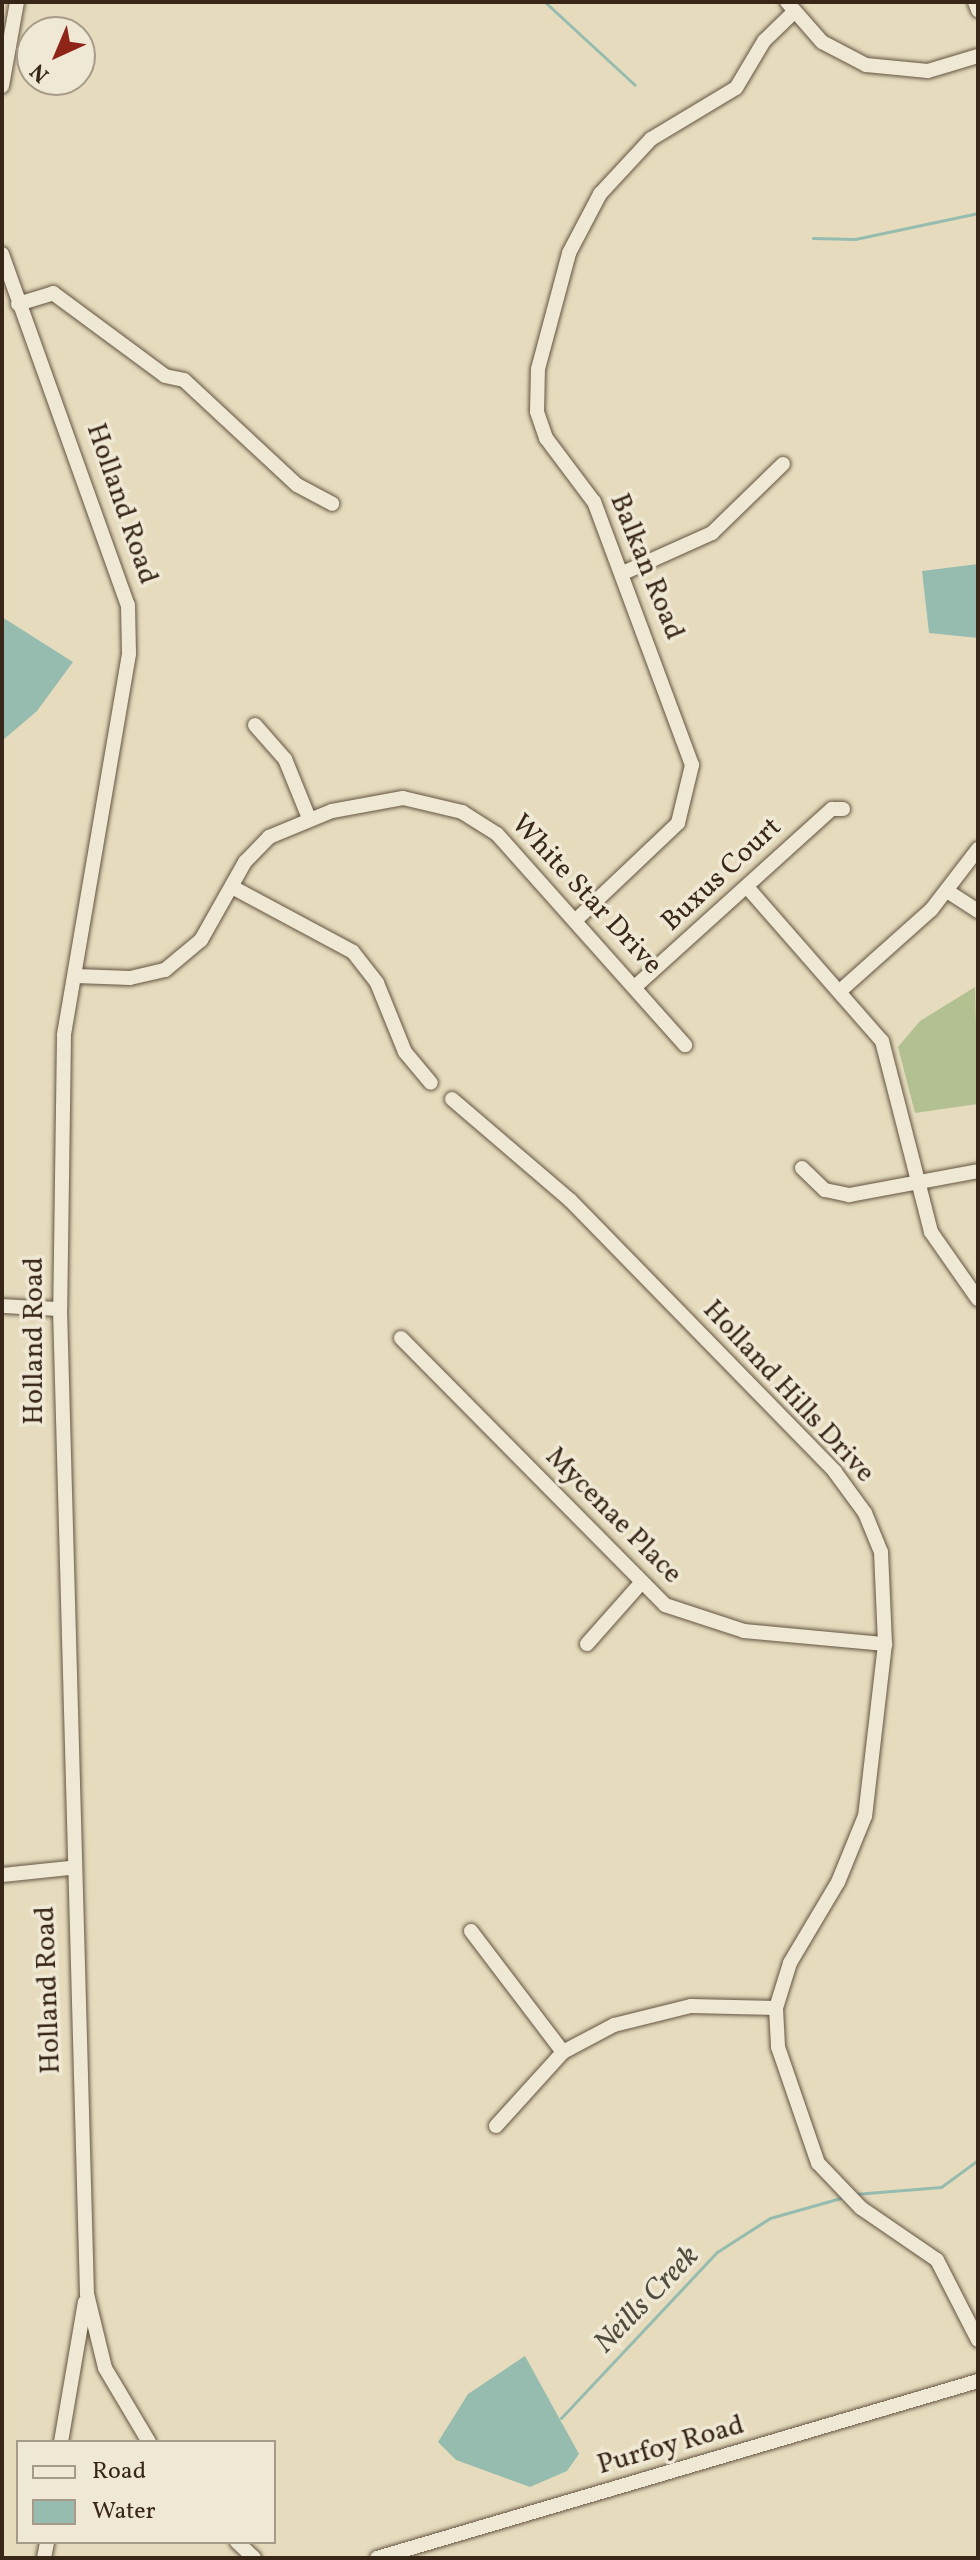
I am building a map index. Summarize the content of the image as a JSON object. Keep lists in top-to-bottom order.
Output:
{
  "streets": {
    "street": [
      "Holland Road",
      "Balkan Road",
      "Buxus Court",
      "White Star Drive",
      "Holland Hills Drive",
      "Mycenae Place",
      "Purfoy Road"
    ]
  },
  "crossings": [
    ["Holland Road", "White Star Drive"],
    ["Balkan Road", "White Star Drive"],
    ["Buxus Court", "White Star Drive"],
    ["Holland Hills Drive", "Mycenae Place"]
  ],
  "water": ["Neills Creek"],
  "legend": ["Road", "Water"],
  "north": "bottom left"
}
